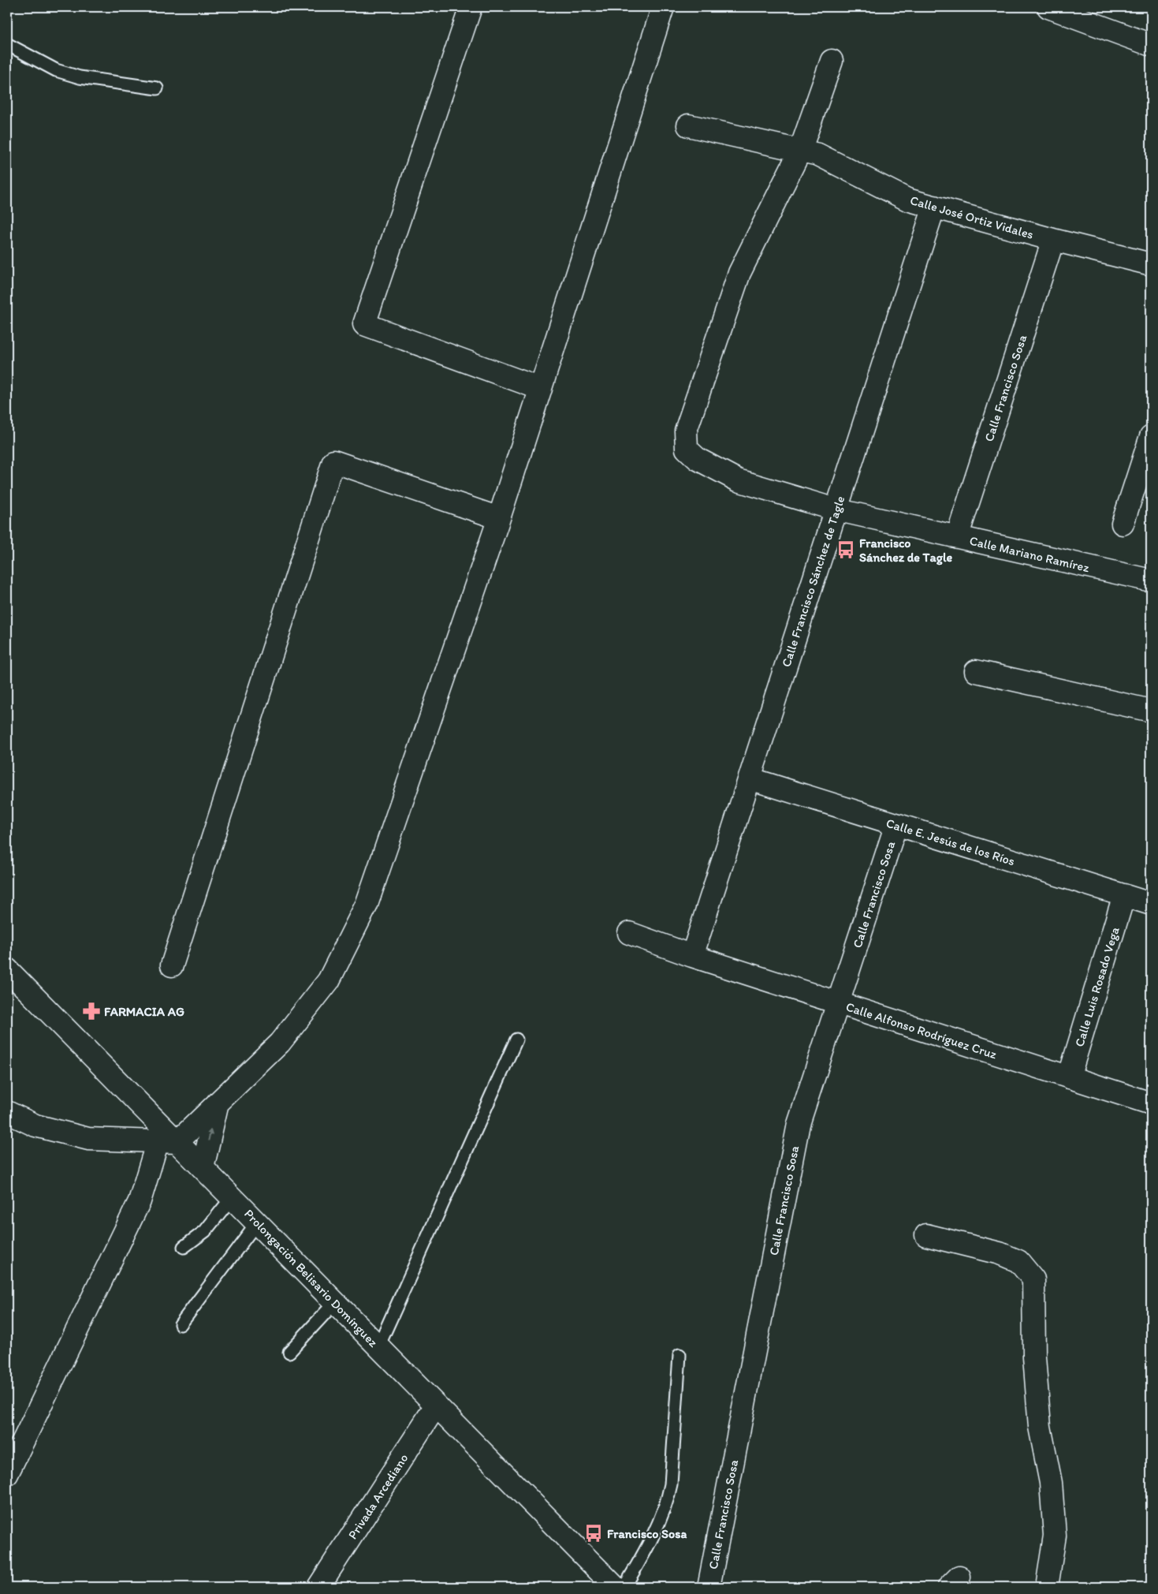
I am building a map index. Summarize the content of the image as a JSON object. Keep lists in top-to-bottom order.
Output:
{
  "streets": {
    "street": [
      "Calle José Ortiz Vidales",
      "Calle Francisco Sosa",
      "Calle Mariano Ramírez",
      "Calle Francisco Sánchez de Tagle",
      "Calle E. Jesús de los Ríos",
      "Calle Luis Rosado Vega",
      "Calle Alfonso Rodríguez Cruz",
      "Prolongación Belisario Domínguez",
      "Privada Arcediano"
    ]
  },
  "crossings": [
    ["Calle José Ortiz Vidales", "Calle Francisco Sosa"],
    ["Calle José Ortiz Vidales", "Calle Mariano Ramírez"],
    ["Calle José Ortiz Vidales", "Calle Francisco Sánchez de Tagle"],
    ["Calle Francisco Sosa", "Calle Mariano Ramírez"],
    ["Calle Francisco Sosa", "Calle E. Jesús de los Ríos"],
    ["Calle Francisco Sosa", "Calle Alfonso Rodríguez Cruz"],
    ["Calle Mariano Ramírez", "Calle Francisco Sánchez de Tagle"],
    ["Calle Francisco Sánchez de Tagle", "Calle E. Jesús de los Ríos"],
    ["Calle Francisco Sánchez de Tagle", "Calle Alfonso Rodríguez Cruz"],
    ["Calle E. Jesús de los Ríos", "Calle Luis Rosado Vega"],
    ["Calle Luis Rosado Vega", "Calle Alfonso Rodríguez Cruz"],
    ["Prolongación Belisario Domínguez", "Privada Arcediano"]
  ],
  "places": {
    "bus stop": ["Francisco Sánchez de Tagle", "Francisco Sosa"],
    "pharmacy": ["FARMACIA AG"]
  }
}
